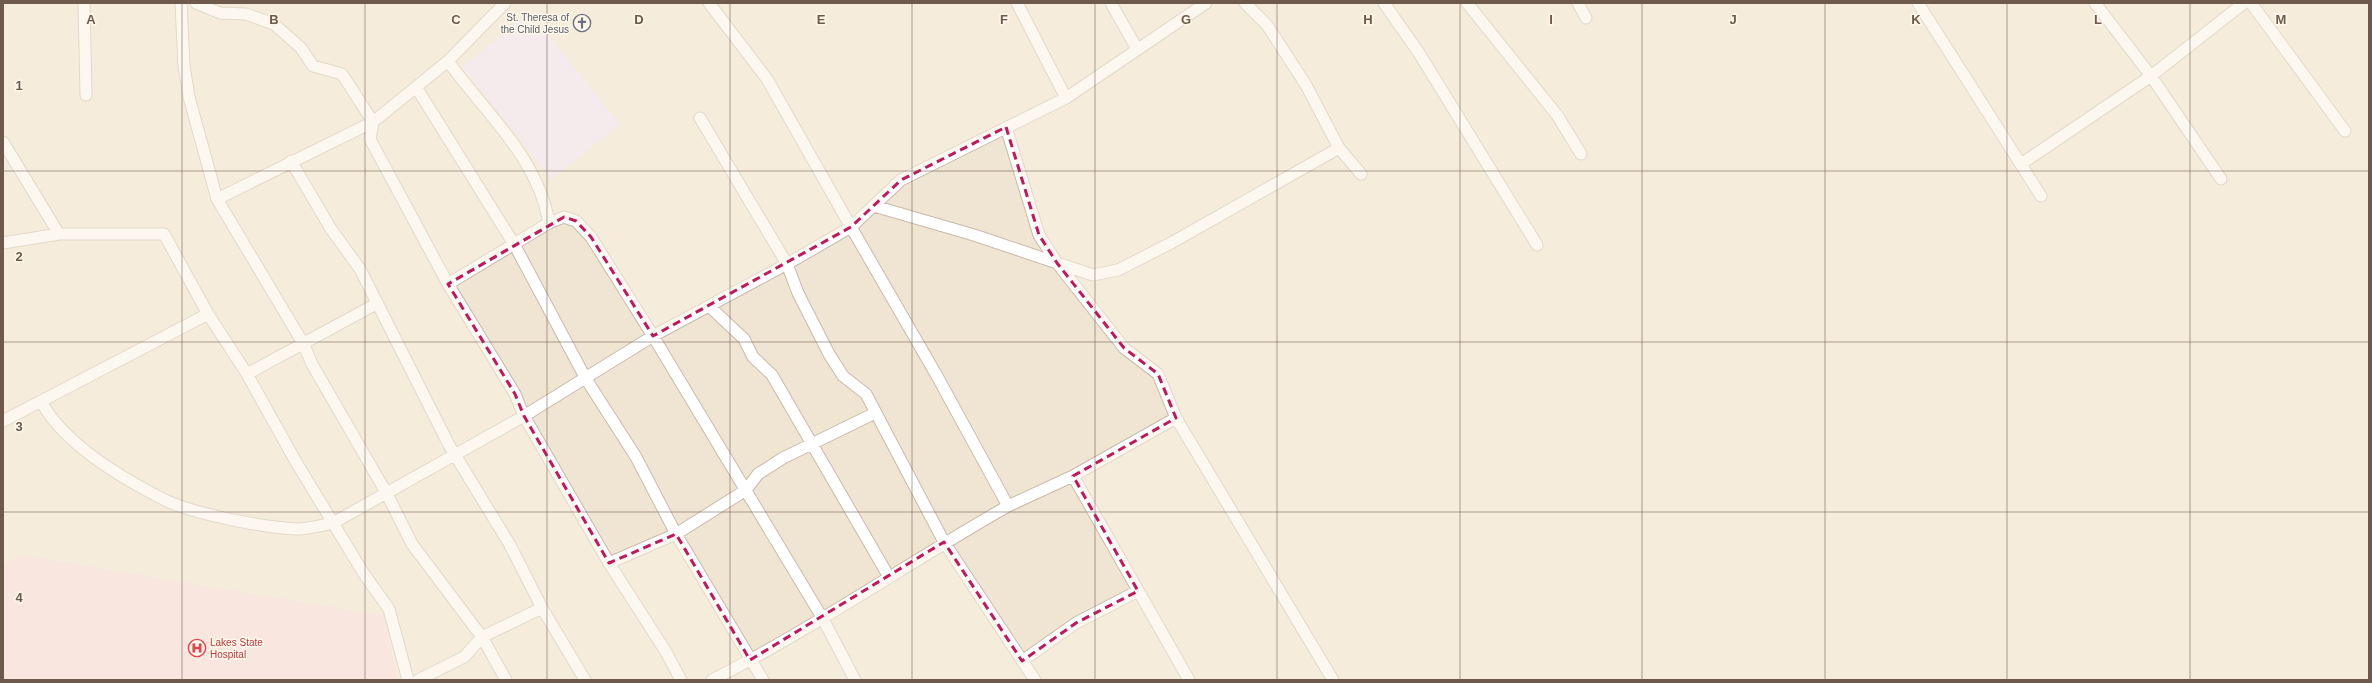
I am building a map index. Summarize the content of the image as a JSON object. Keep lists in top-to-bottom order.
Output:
{
  "places": {
    "church": ["St. Theresa of the Child Jesus"],
    "hospital": ["Lakes State Hospital"]
  },
  "grid": {
    "columns": [
      "A",
      "B",
      "C",
      "D",
      "E",
      "F",
      "G",
      "H",
      "I",
      "J",
      "K",
      "L",
      "M"
    ],
    "rows": [
      "1",
      "2",
      "3",
      "4"
    ]
  }
}
